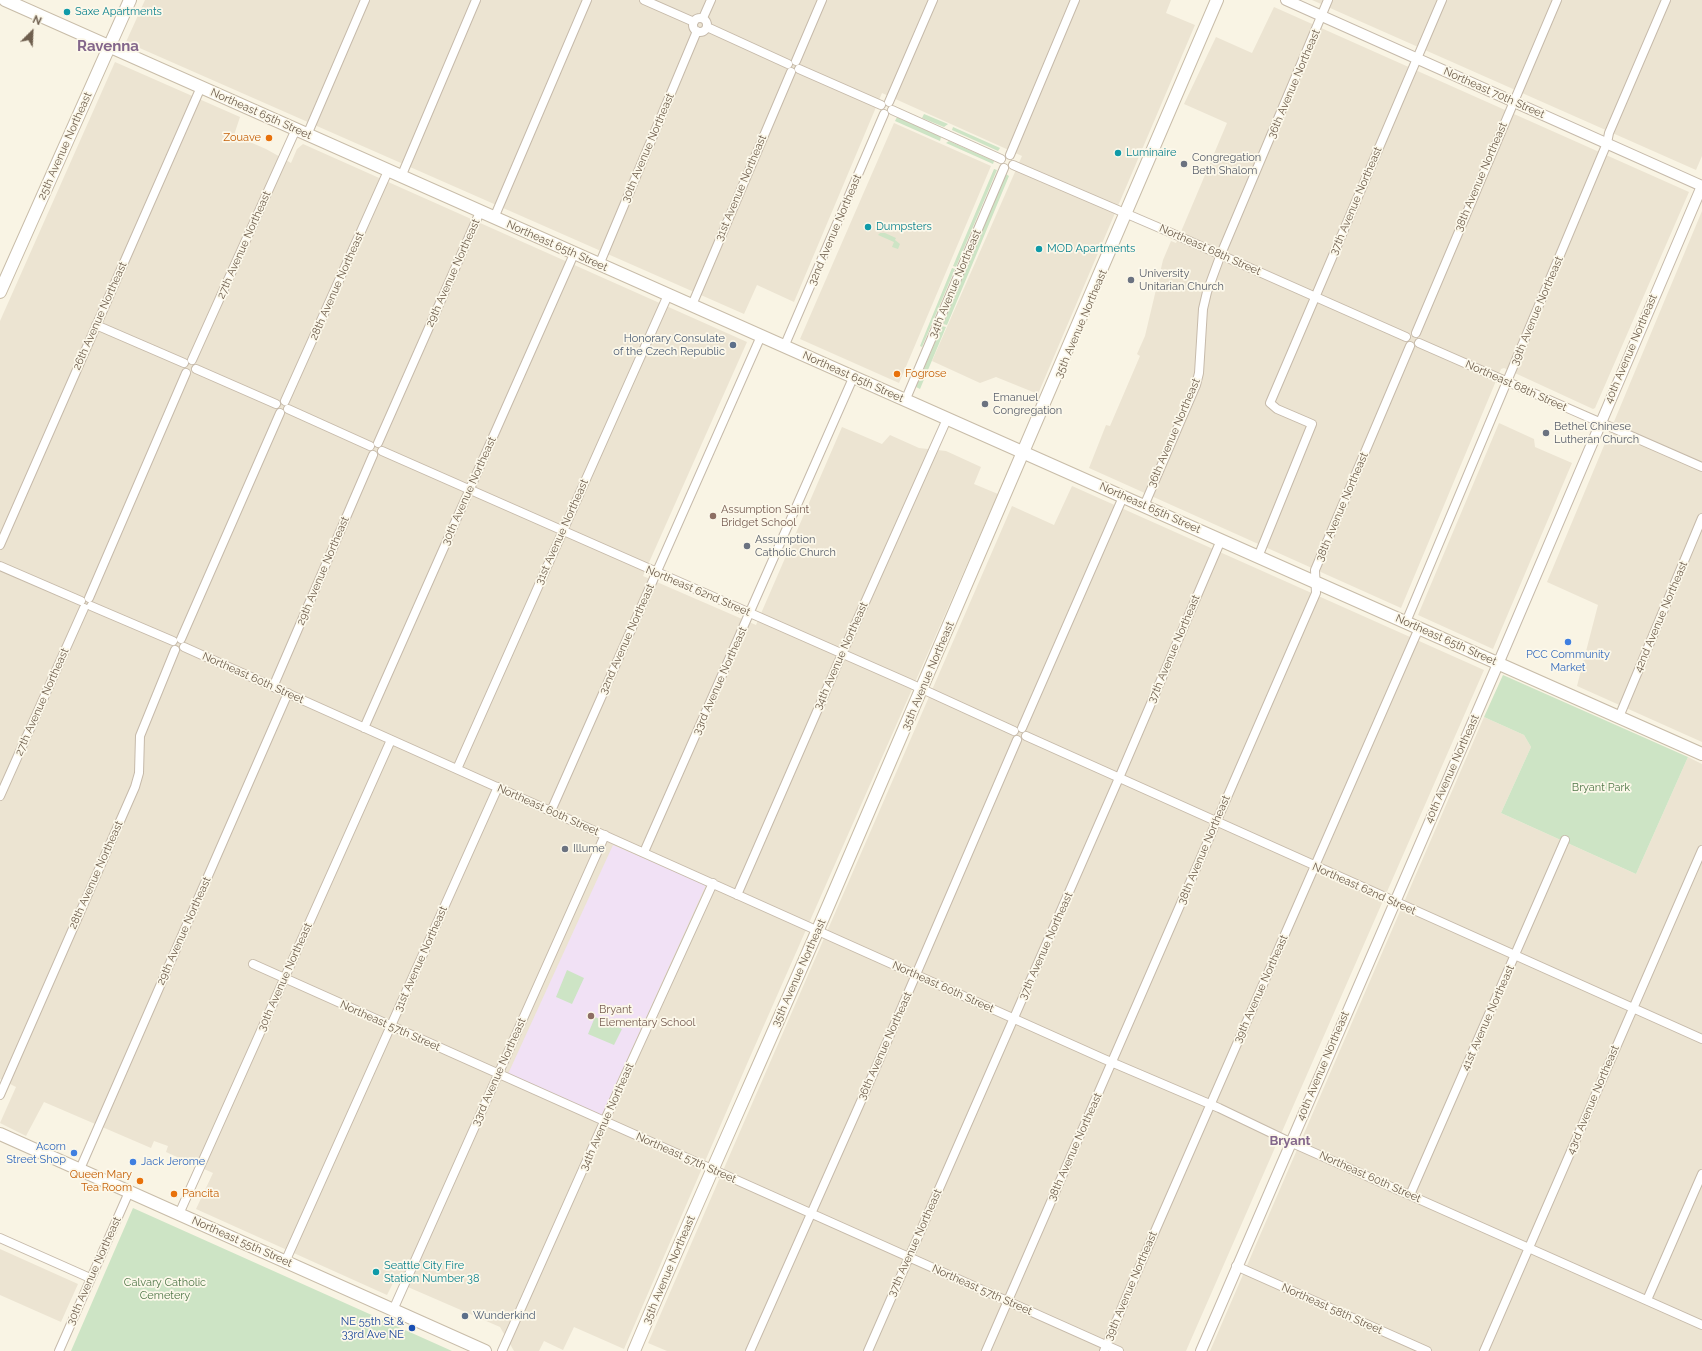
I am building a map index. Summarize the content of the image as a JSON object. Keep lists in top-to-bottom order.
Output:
{
  "streets": {
    "main road": [
      "Northeast 65th Street",
      "25th Avenue Northeast",
      "35th Avenue Northeast",
      "Northeast 55th Street"
    ],
    "street": [
      "36th Avenue Northeast",
      "Northeast 70th Street",
      "30th Avenue Northeast",
      "38th Avenue Northeast",
      "31st Avenue Northeast",
      "37th Avenue Northeast",
      "32nd Avenue Northeast",
      "27th Avenue Northeast",
      "Northeast 68th Street",
      "29th Avenue Northeast",
      "34th Avenue Northeast",
      "28th Avenue Northeast",
      "39th Avenue Northeast",
      "26th Avenue Northeast",
      "40th Avenue Northeast",
      "Northeast 62nd Street",
      "42nd Avenue Northeast",
      "Northeast 60th Street",
      "33rd Avenue Northeast",
      "41st Avenue Northeast",
      "Northeast 57th Street",
      "43rd Avenue Northeast",
      "Northeast 58th Street"
    ]
  },
  "crossings": [
    ["36th Avenue Northeast", "Northeast 70th Street"],
    ["36th Avenue Northeast", "Northeast 65th Street"],
    ["36th Avenue Northeast", "Northeast 68th Street"],
    ["36th Avenue Northeast", "Northeast 62nd Street"],
    ["36th Avenue Northeast", "Northeast 60th Street"],
    ["36th Avenue Northeast", "Northeast 57th Street"],
    ["Northeast 70th Street", "38th Avenue Northeast"],
    ["Northeast 70th Street", "37th Avenue Northeast"],
    ["Northeast 70th Street", "39th Avenue Northeast"],
    ["Northeast 70th Street", "40th Avenue Northeast"],
    ["Northeast 65th Street", "25th Avenue Northeast"],
    ["Northeast 65th Street", "30th Avenue Northeast"],
    ["Northeast 65th Street", "38th Avenue Northeast"],
    ["Northeast 65th Street", "31st Avenue Northeast"],
    ["Northeast 65th Street", "37th Avenue Northeast"],
    ["Northeast 65th Street", "32nd Avenue Northeast"],
    ["Northeast 65th Street", "27th Avenue Northeast"],
    ["Northeast 65th Street", "29th Avenue Northeast"],
    ["Northeast 65th Street", "34th Avenue Northeast"],
    ["Northeast 65th Street", "28th Avenue Northeast"],
    ["Northeast 65th Street", "39th Avenue Northeast"],
    ["Northeast 65th Street", "26th Avenue Northeast"],
    ["Northeast 65th Street", "35th Avenue Northeast"],
    ["Northeast 65th Street", "40th Avenue Northeast"],
    ["Northeast 65th Street", "42nd Avenue Northeast"],
    ["Northeast 65th Street", "33rd Avenue Northeast"],
    ["30th Avenue Northeast", "Northeast 62nd Street"],
    ["30th Avenue Northeast", "Northeast 60th Street"],
    ["30th Avenue Northeast", "Northeast 57th Street"],
    ["30th Avenue Northeast", "Northeast 55th Street"],
    ["38th Avenue Northeast", "Northeast 68th Street"],
    ["38th Avenue Northeast", "Northeast 62nd Street"],
    ["38th Avenue Northeast", "Northeast 60th Street"],
    ["38th Avenue Northeast", "Northeast 57th Street"],
    ["31st Avenue Northeast", "Northeast 62nd Street"],
    ["31st Avenue Northeast", "Northeast 60th Street"],
    ["31st Avenue Northeast", "Northeast 57th Street"],
    ["31st Avenue Northeast", "Northeast 55th Street"],
    ["37th Avenue Northeast", "Northeast 68th Street"],
    ["37th Avenue Northeast", "Northeast 62nd Street"],
    ["37th Avenue Northeast", "Northeast 60th Street"],
    ["37th Avenue Northeast", "Northeast 57th Street"],
    ["32nd Avenue Northeast", "Northeast 62nd Street"],
    ["32nd Avenue Northeast", "Northeast 60th Street"],
    ["Northeast 68th Street", "34th Avenue Northeast"],
    ["Northeast 68th Street", "39th Avenue Northeast"],
    ["Northeast 68th Street", "35th Avenue Northeast"],
    ["Northeast 68th Street", "40th Avenue Northeast"],
    ["29th Avenue Northeast", "Northeast 62nd Street"],
    ["29th Avenue Northeast", "Northeast 60th Street"],
    ["29th Avenue Northeast", "Northeast 55th Street"],
    ["34th Avenue Northeast", "Northeast 62nd Street"],
    ["34th Avenue Northeast", "Northeast 60th Street"],
    ["34th Avenue Northeast", "Northeast 57th Street"],
    ["28th Avenue Northeast", "Northeast 60th Street"],
    ["39th Avenue Northeast", "Northeast 62nd Street"],
    ["39th Avenue Northeast", "Northeast 60th Street"],
    ["39th Avenue Northeast", "Northeast 57th Street"],
    ["35th Avenue Northeast", "Northeast 62nd Street"],
    ["35th Avenue Northeast", "Northeast 60th Street"],
    ["35th Avenue Northeast", "Northeast 57th Street"],
    ["40th Avenue Northeast", "Northeast 62nd Street"],
    ["40th Avenue Northeast", "Northeast 60th Street"],
    ["40th Avenue Northeast", "Northeast 58th Street"],
    ["Northeast 62nd Street", "33rd Avenue Northeast"],
    ["Northeast 62nd Street", "41st Avenue Northeast"],
    ["Northeast 62nd Street", "43rd Avenue Northeast"],
    ["Northeast 60th Street", "33rd Avenue Northeast"],
    ["Northeast 60th Street", "41st Avenue Northeast"],
    ["Northeast 60th Street", "43rd Avenue Northeast"],
    ["33rd Avenue Northeast", "Northeast 57th Street"],
    ["33rd Avenue Northeast", "Northeast 55th Street"]
  ],
  "districts": ["Ravenna", "Bryant"],
  "parks": ["Bryant Park", "Calvary Catholic Cemetery"],
  "places": [
    "Saxe Apartments",
    "Zouave",
    "Luminaire",
    "Congregation Beth Shalom",
    "Dumpsters",
    "MOD Apartments",
    "University Unitarian Church",
    "Honorary Consulate of the Czech Republic",
    "Fogrose",
    "Emanuel Congregation",
    "Bethel Chinese Lutheran Church",
    "Assumption Saint Bridget School",
    "Assumption Catholic Church",
    "PCC Community Market",
    "Illume",
    "Bryant Elementary School",
    "Acorn Street Shop",
    "Jack Jerome",
    "Queen Mary Tea Room",
    "Pancita",
    "Seattle City Fire Station Number 38",
    "Wunderkind",
    "NE 55th St & 33rd Ave NE"
  ],
  "north": "top right"
}
